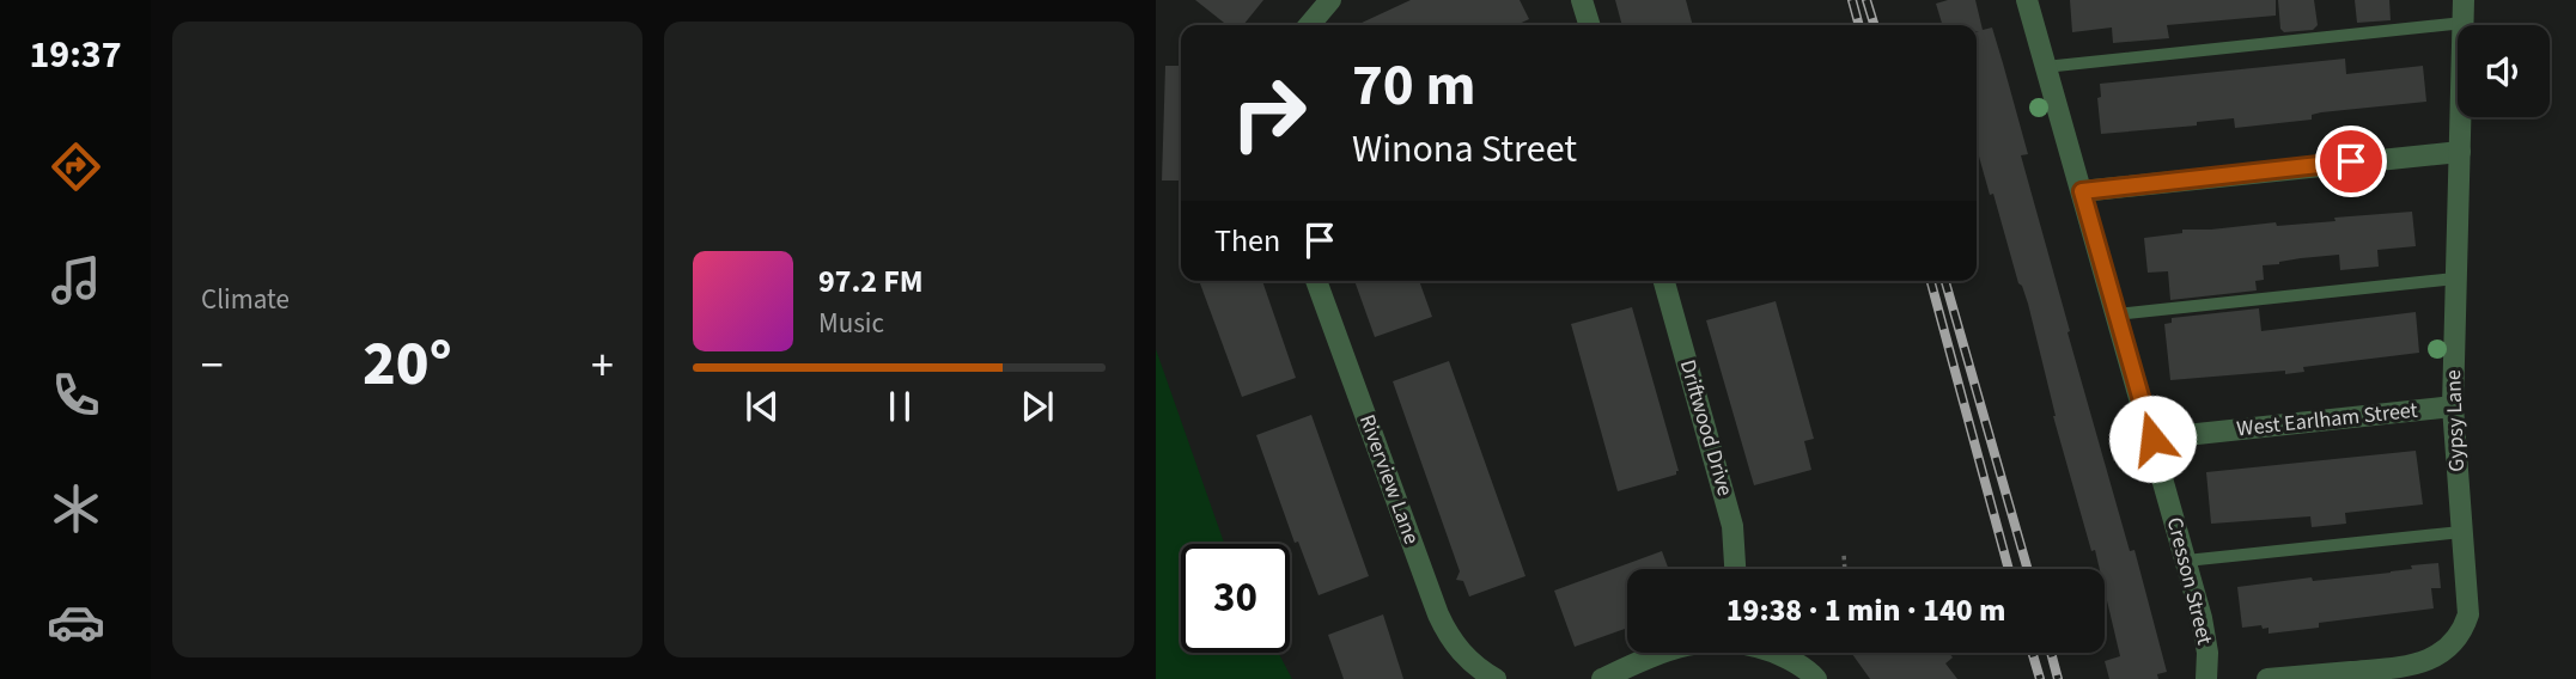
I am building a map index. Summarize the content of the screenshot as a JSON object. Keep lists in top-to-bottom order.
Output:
{
  "streets": {
    "street": [
      "West Earlham Street",
      "Gypsy Lane",
      "Driftwood Drive",
      "Riverview Lane",
      "Cresson Street"
    ]
  },
  "crossings": [
    ["West Earlham Street", "Gypsy Lane"],
    ["West Earlham Street", "Cresson Street"]
  ],
  "page": {
    "tabs": "19:37",
    "tile": "Climate",
    "turn": ["70 m", "Winona Street"],
    "then": "Then",
    "song": ["97.2 FM", "Music"],
    "heat": ["−", "20°", "+"],
    "limit": "30",
    "trip": "19:38 · 1 min · 140 m"
  }
}
